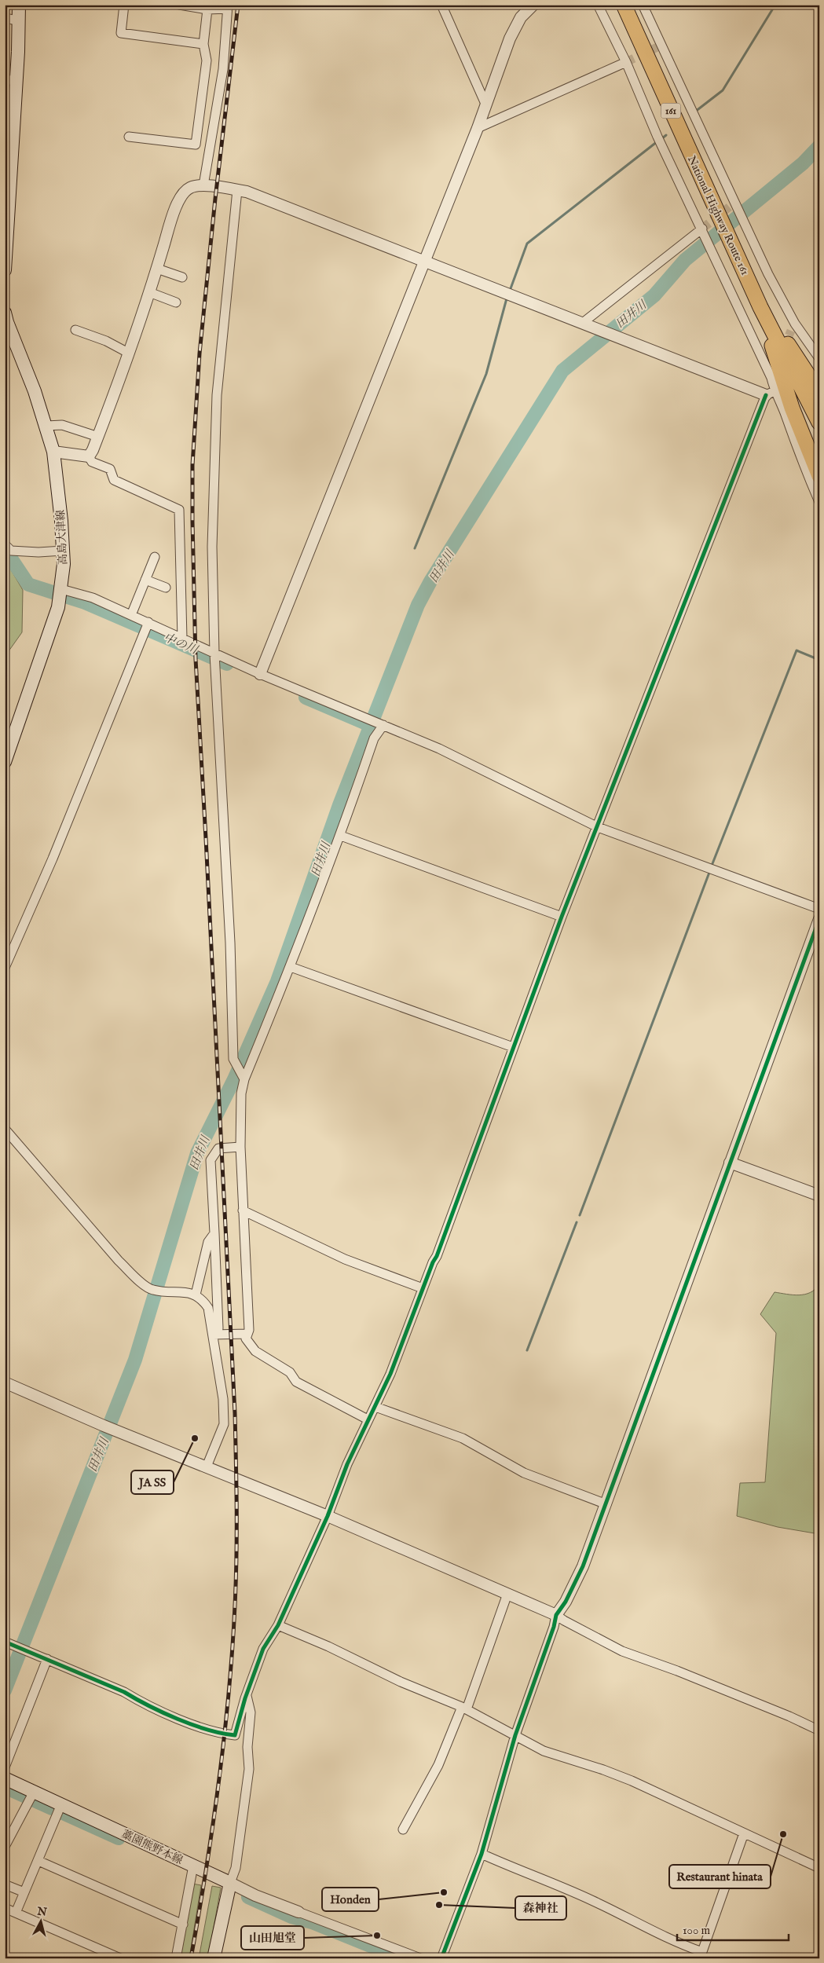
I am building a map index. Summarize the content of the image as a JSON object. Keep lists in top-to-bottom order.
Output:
{
  "streets": {
    "highway": ["161", "National Highway Route 161"],
    "main road": ["高島大津線", "藁園熊野本線"]
  },
  "water": ["田井川", "中の川"],
  "places": [
    "JA SS",
    "Restaurant hinata",
    "Honden",
    "森神社",
    "山田旭堂"
  ],
  "scale_bar": "100 m",
  "north": "top"
}
